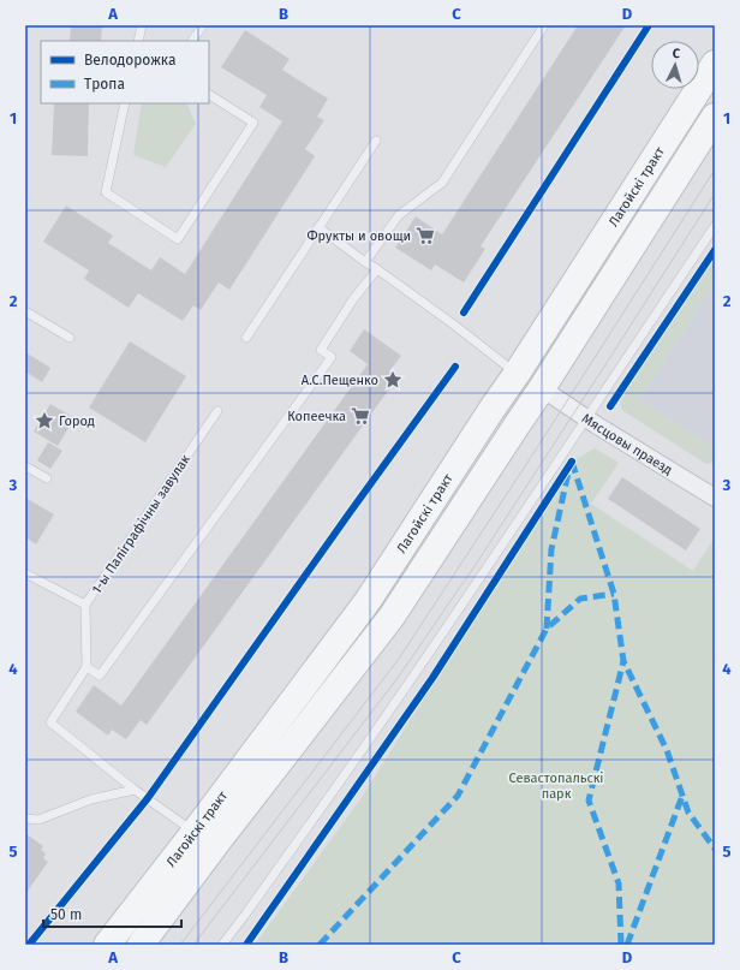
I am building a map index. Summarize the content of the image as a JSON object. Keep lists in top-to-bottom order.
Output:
{
  "streets": {
    "main road": ["Лагойскі тракт"],
    "street": ["Мясцовы праезд"],
    "lane": ["1-ы Паліграфічны завулак"]
  },
  "crossings": [
    ["Лагойскі тракт", "Мясцовы праезд"]
  ],
  "parks": ["Севастопальскі парк"],
  "places": {
    "supermarket": ["Фрукты и овощи", "Копеечка"],
    "place": ["А.С.Пещенко", "Город"]
  },
  "legend": ["Велодорожка", "Тропа"],
  "scale_bar": "50 m",
  "north": "top",
  "grid": {
    "columns": [
      "A",
      "B",
      "C",
      "D"
    ],
    "rows": [
      "1",
      "2",
      "3",
      "4",
      "5"
    ]
  }
}
